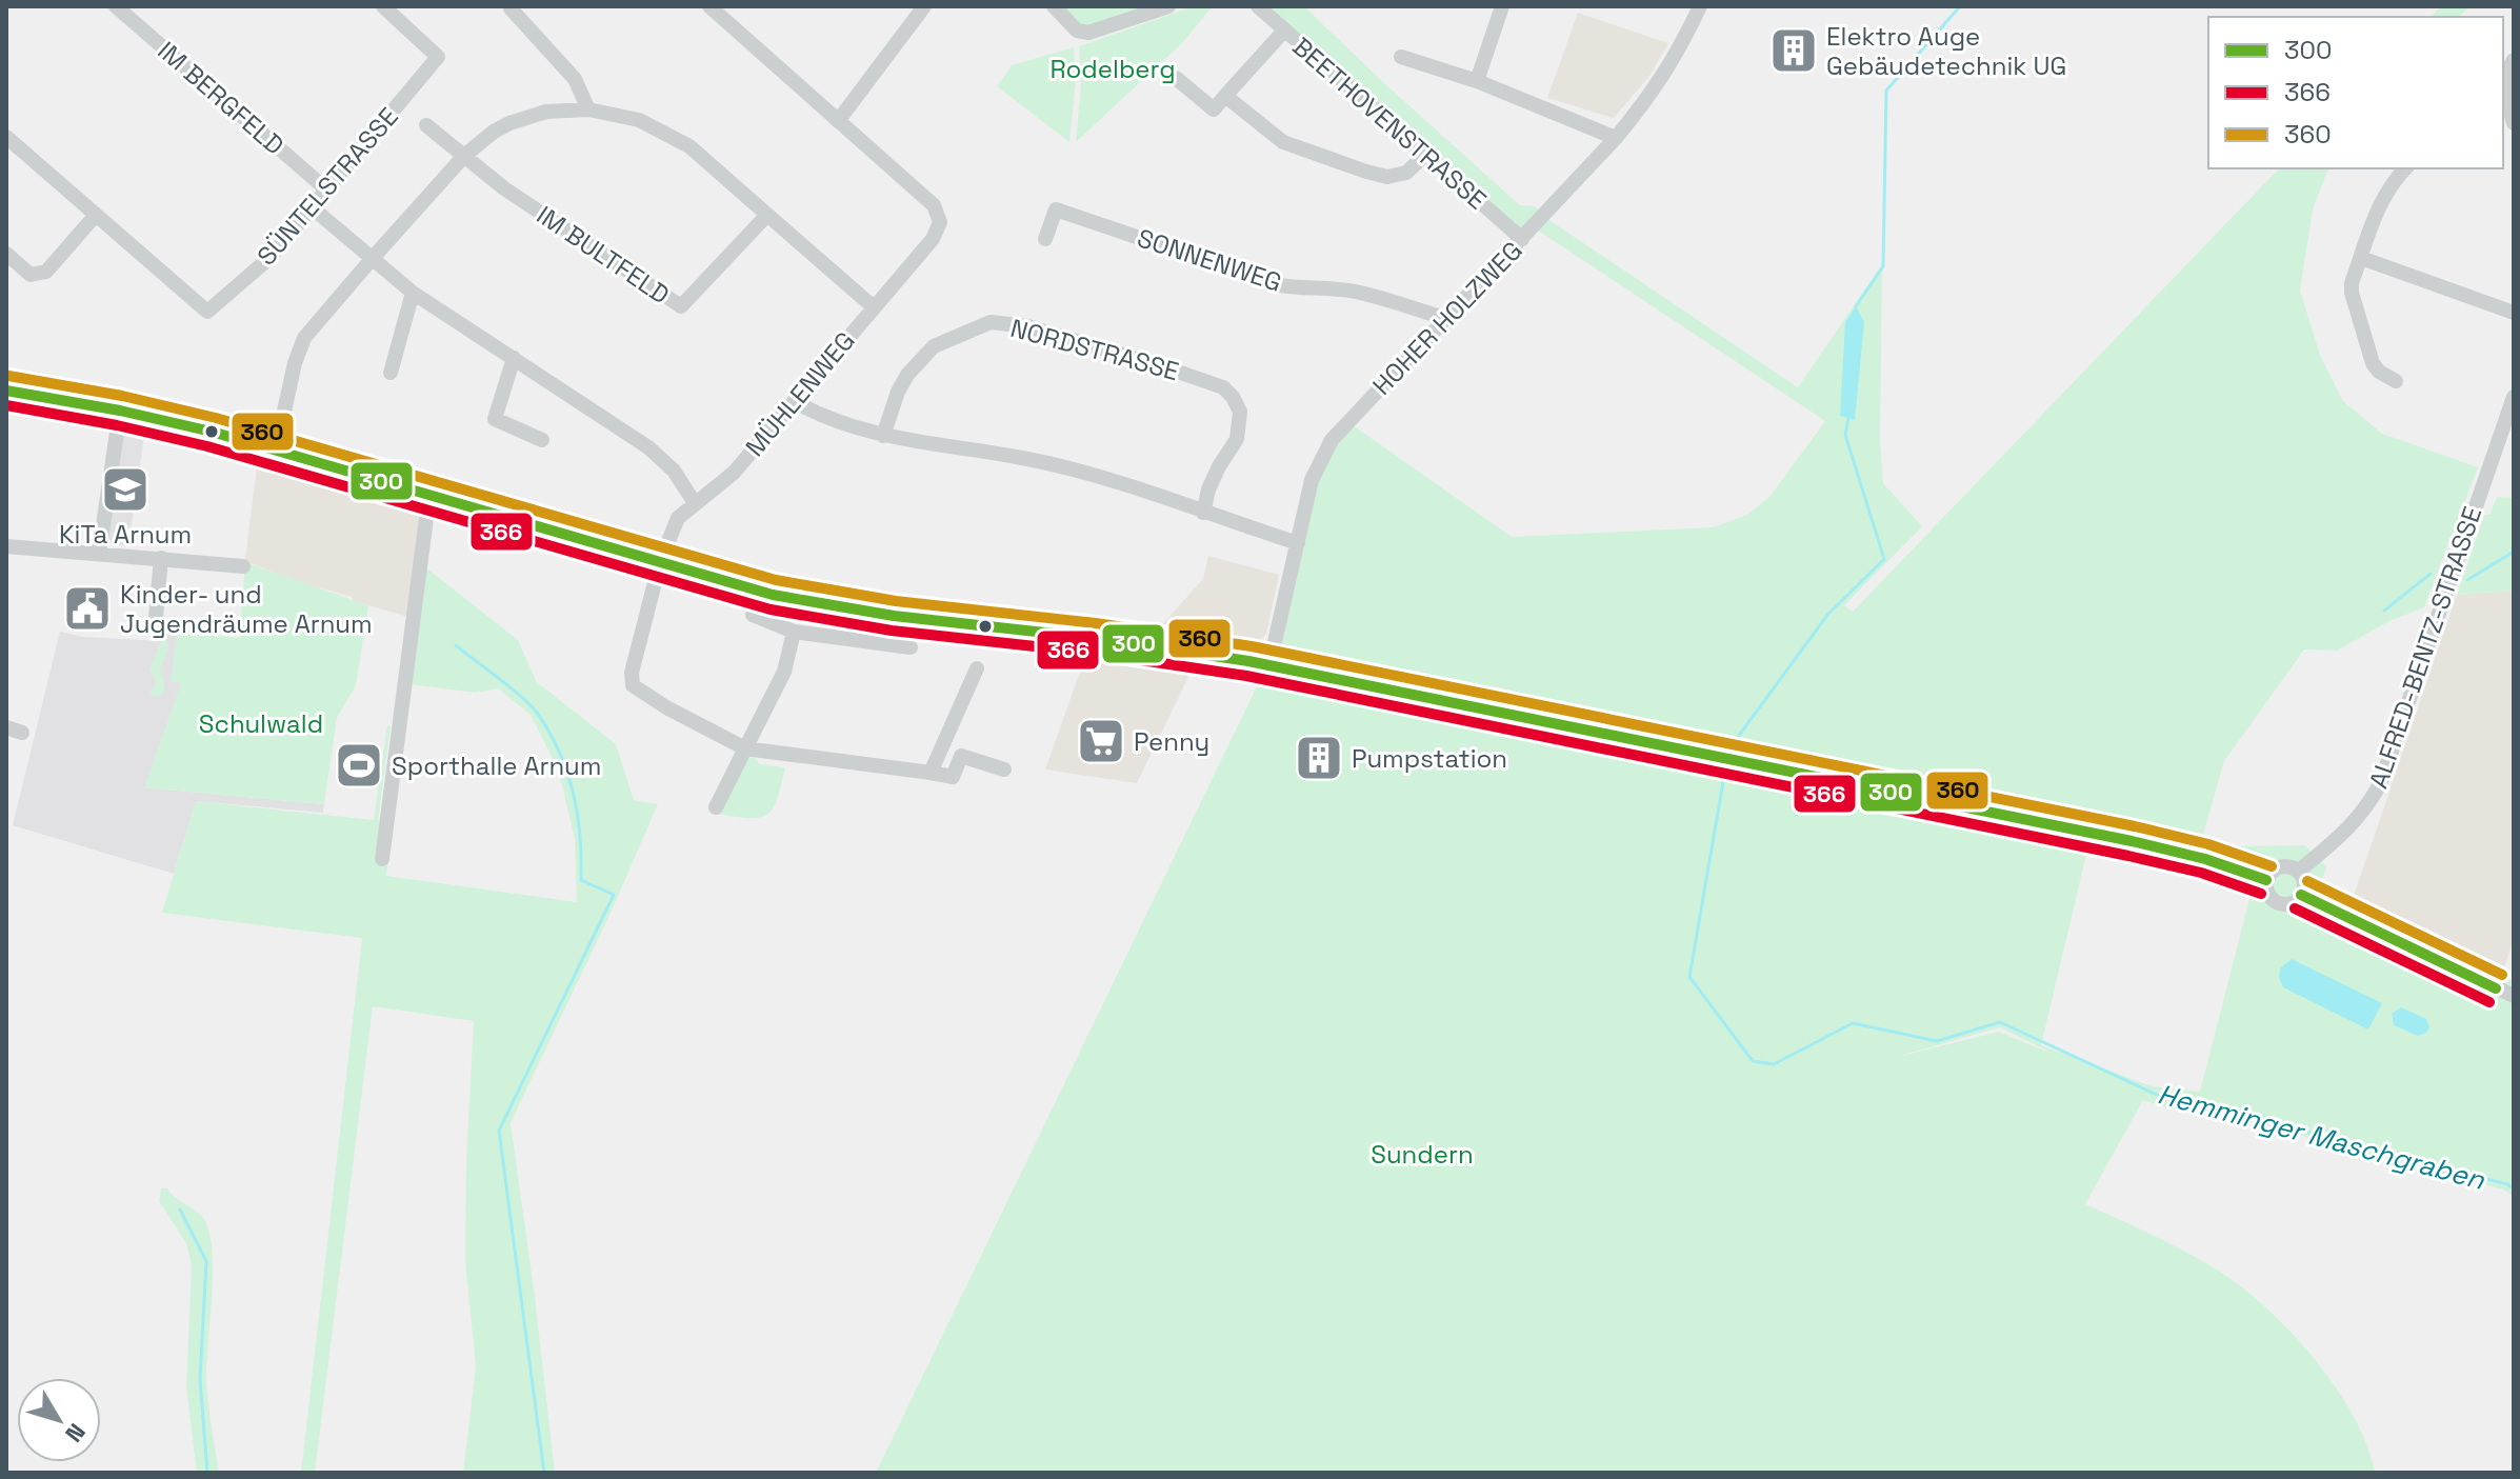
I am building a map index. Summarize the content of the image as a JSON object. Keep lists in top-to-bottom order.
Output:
{
  "streets": {
    "street": [
      "IM BERGFELD",
      "BEETHOVENSTRASSE",
      "SÜNTELSTRASSE",
      "IM BULTFELD",
      "SONNENWEG",
      "HOHER HOLZWEG",
      "NORDSTRASSE",
      "MÜHLENWEG",
      "ALFRED-BENTZ-STRASSE"
    ]
  },
  "crossings": [
    ["IM BERGFELD", "SÜNTELSTRASSE"],
    ["BEETHOVENSTRASSE", "HOHER HOLZWEG"],
    ["SONNENWEG", "HOHER HOLZWEG"]
  ],
  "water": ["Hemminger Maschgraben"],
  "parks": ["Rodelberg", "Schulwald", "Sundern"],
  "places": {
    "building": ["Elektro Auge Gebäudetechnik UG", "Pumpstation"],
    "school or university": ["KiTa Arnum"],
    "public building": ["Kinder- und Jugendräume Arnum"],
    "supermarket": ["Penny"],
    "sports": ["Sporthalle Arnum"]
  },
  "lines": ["transit line 360", "transit line 300", "transit line 366"],
  "legend": ["300", "366", "360"],
  "north": "bottom right"
}
